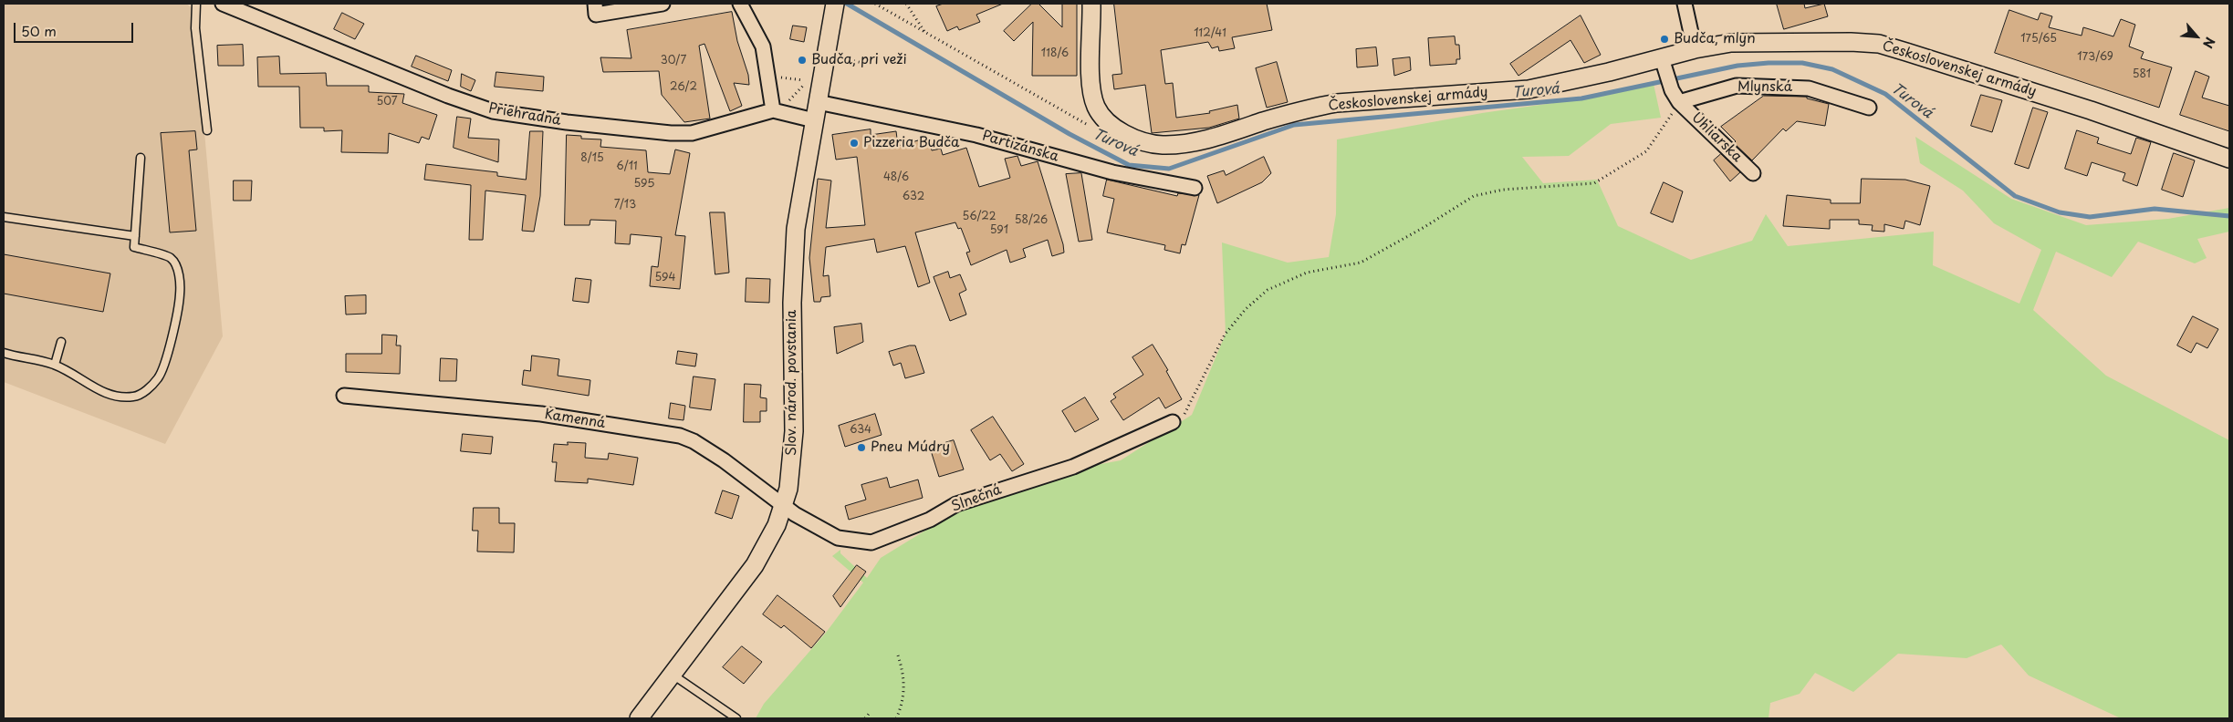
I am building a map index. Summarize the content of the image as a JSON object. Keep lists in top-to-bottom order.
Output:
{
  "streets": {
    "street": [
      "Československej armády",
      "Mlynská",
      "Priehradná",
      "Uhliarska",
      "Partizánska",
      "Slov. národ. povstania",
      "Kamenná",
      "Slnečná"
    ]
  },
  "crossings": [
    ["Mlynská", "Uhliarska"],
    ["Priehradná", "Slov. národ. povstania"],
    ["Partizánska", "Slov. národ. povstania"],
    ["Slov. národ. povstania", "Kamenná"],
    ["Slov. národ. povstania", "Slnečná"],
    ["Kamenná", "Slnečná"]
  ],
  "water": ["Turová"],
  "places": [
    "Budča, mlyn",
    "Budča, pri veži",
    "Pizzeria Budča",
    "Pneu Múdry"
  ],
  "house_numbers": [
    "112/41",
    "175/65",
    "118/6",
    "173/69",
    "30/7",
    "581",
    "26/2",
    "507",
    "8/15",
    "6/11",
    "48/6",
    "595",
    "632",
    "7/13",
    "56/22",
    "58/26",
    "591",
    "594",
    "634"
  ],
  "scale_bar": "50 m",
  "north": "bottom right"
}
